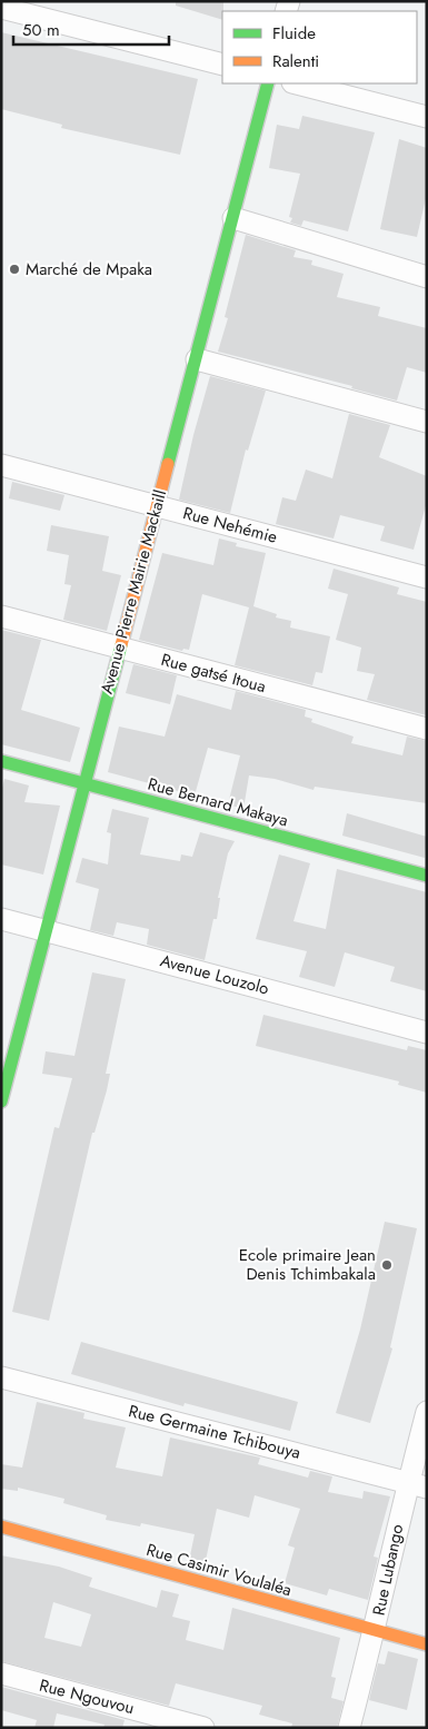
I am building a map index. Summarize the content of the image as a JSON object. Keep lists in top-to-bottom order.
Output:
{
  "streets": {
    "street": [
      "Rue Nehémie",
      "Avenue Pierre Mairie Mackaill",
      "Rue gatsé Itoua",
      "Rue Bernard Makaya",
      "Avenue Louzolo",
      "Rue Germaine Tchibouya",
      "Rue Casimir Voulaléa",
      "Rue Lubango",
      "Rue Ngouvou"
    ]
  },
  "crossings": [
    ["Rue Nehémie", "Avenue Pierre Mairie Mackaill"],
    ["Avenue Pierre Mairie Mackaill", "Rue gatsé Itoua"],
    ["Avenue Pierre Mairie Mackaill", "Rue Bernard Makaya"],
    ["Avenue Pierre Mairie Mackaill", "Avenue Louzolo"],
    ["Rue Germaine Tchibouya", "Rue Lubango"],
    ["Rue Casimir Voulaléa", "Rue Lubango"]
  ],
  "places": ["Marché de Mpaka", "Ecole primaire Jean Denis Tchimbakala"],
  "legend": ["Fluide", "Ralenti"],
  "scale_bar": "50 m"
}
